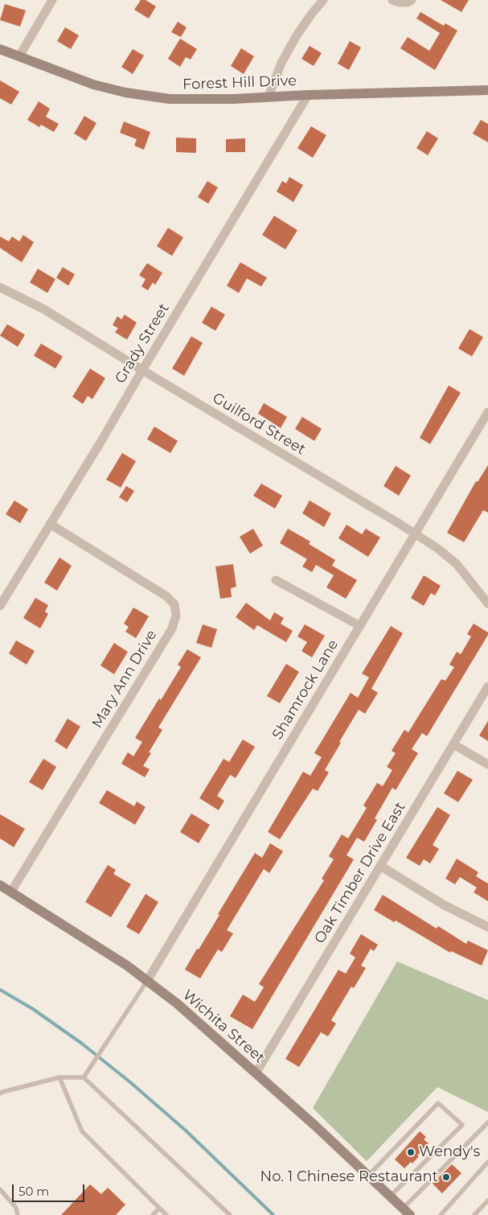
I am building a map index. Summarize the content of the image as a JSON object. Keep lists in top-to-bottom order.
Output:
{
  "streets": {
    "main road": ["Forest Hill Drive", "Wichita Street"],
    "street": [
      "Grady Street",
      "Guilford Street",
      "Mary Ann Drive",
      "Shamrock Lane",
      "Oak Timber Drive East"
    ]
  },
  "crossings": [
    ["Forest Hill Drive", "Grady Street"],
    ["Grady Street", "Guilford Street"],
    ["Grady Street", "Mary Ann Drive"],
    ["Guilford Street", "Shamrock Lane"],
    ["Mary Ann Drive", "Wichita Street"],
    ["Shamrock Lane", "Wichita Street"],
    ["Oak Timber Drive East", "Wichita Street"]
  ],
  "places": ["Wendy's", "No. 1 Chinese Restaurant"],
  "scale_bar": "50 m"
}
